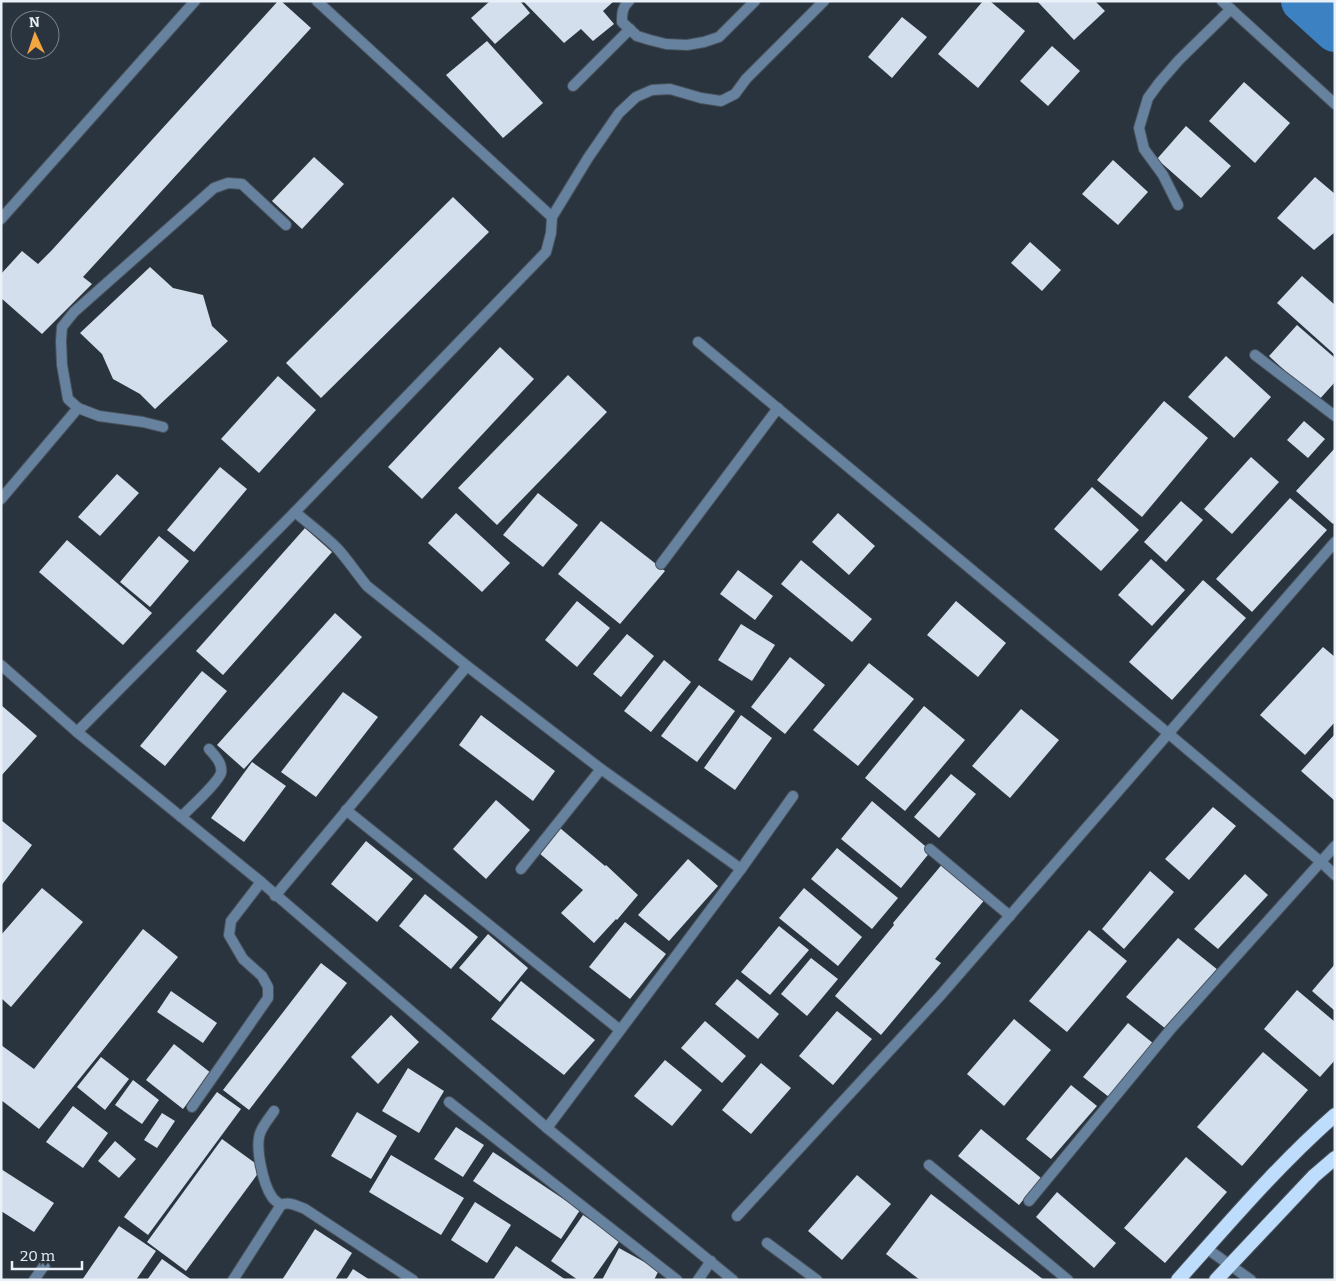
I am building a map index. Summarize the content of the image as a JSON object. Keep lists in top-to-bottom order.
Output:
{
  "scale_bar": "20 m",
  "north": "top"
}
